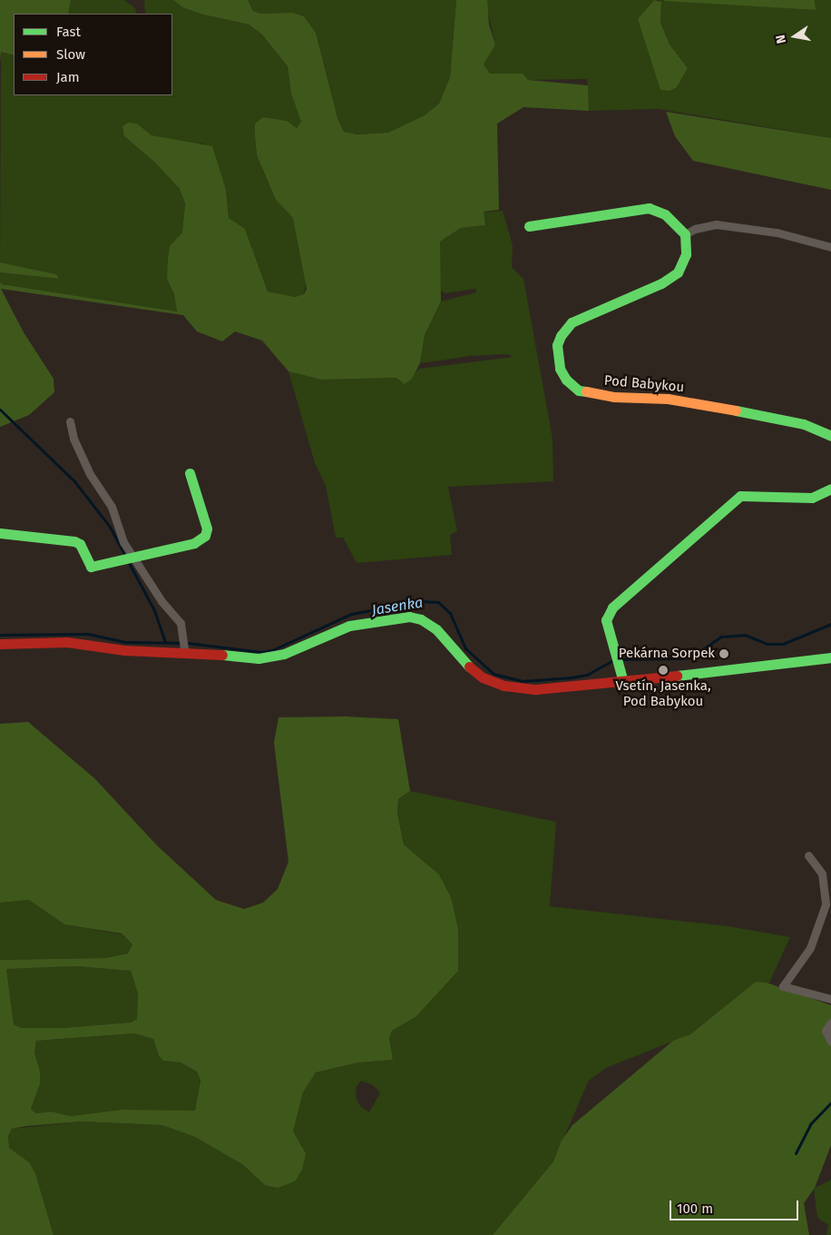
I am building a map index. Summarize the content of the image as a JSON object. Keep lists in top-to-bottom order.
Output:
{
  "streets": {
    "street": ["Pod Babykou"]
  },
  "water": ["Jasenka"],
  "places": ["Pekárna Sorpek", "Vsetín, Jasenka, Pod Babykou"],
  "legend": ["Fast", "Slow", "Jam"],
  "scale_bar": "100 m",
  "north": "left"
}
